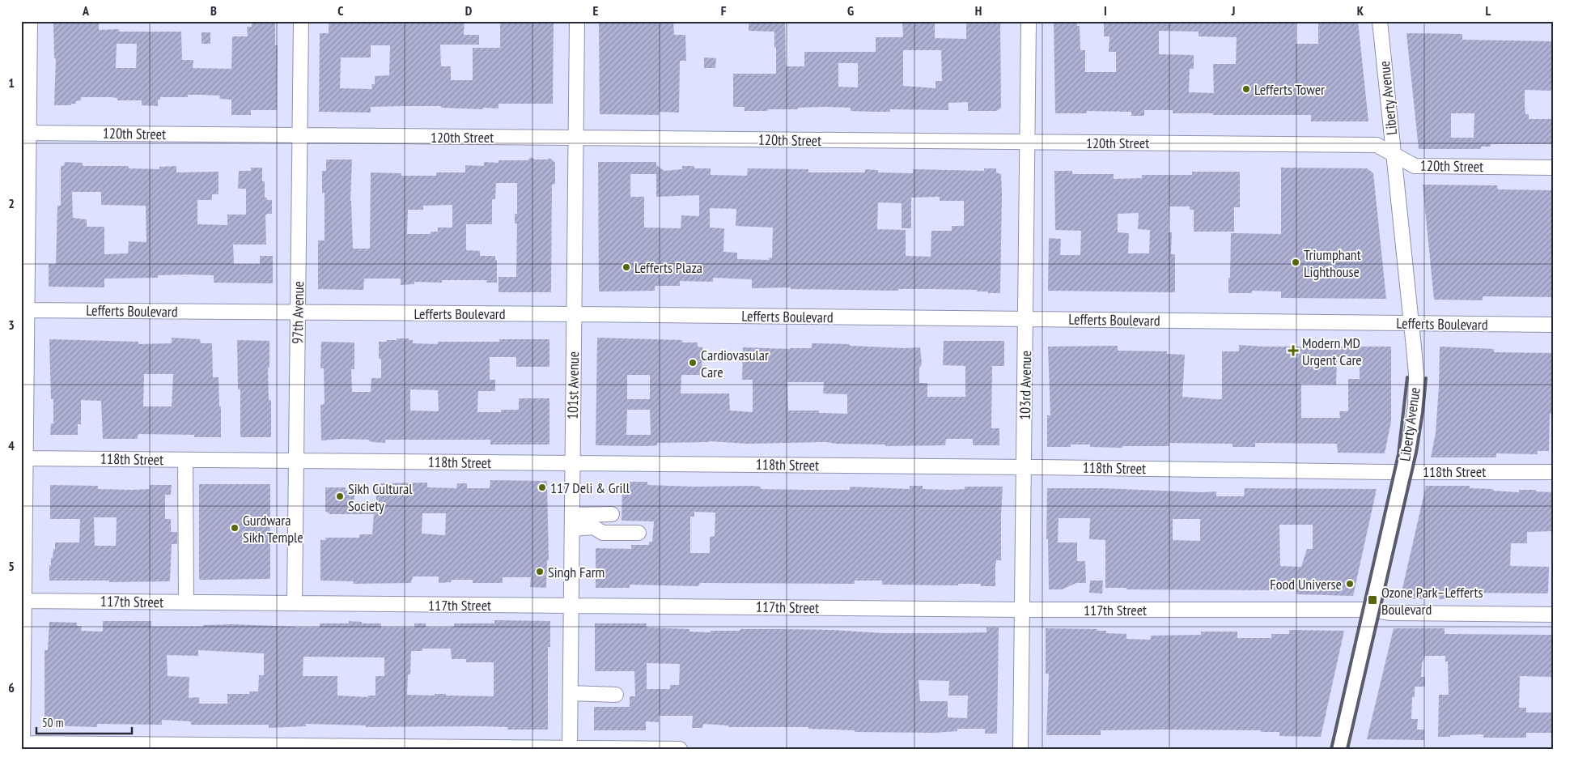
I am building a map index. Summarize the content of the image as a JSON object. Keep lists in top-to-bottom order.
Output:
{
  "streets": {
    "street": [
      "Liberty Avenue",
      "120th Street",
      "Lefferts Boulevard",
      "97th Avenue",
      "101st Avenue",
      "103rd Avenue",
      "118th Street",
      "117th Street"
    ]
  },
  "crossings": [
    ["Liberty Avenue", "120th Street"],
    ["Liberty Avenue", "Lefferts Boulevard"],
    ["Liberty Avenue", "118th Street"],
    ["Liberty Avenue", "117th Street"],
    ["120th Street", "97th Avenue"],
    ["120th Street", "101st Avenue"],
    ["120th Street", "103rd Avenue"],
    ["Lefferts Boulevard", "97th Avenue"],
    ["Lefferts Boulevard", "101st Avenue"],
    ["Lefferts Boulevard", "103rd Avenue"],
    ["97th Avenue", "118th Street"],
    ["97th Avenue", "117th Street"],
    ["101st Avenue", "118th Street"],
    ["101st Avenue", "117th Street"],
    ["103rd Avenue", "118th Street"],
    ["103rd Avenue", "117th Street"]
  ],
  "places": {
    "other": [
      "Lefferts Tower",
      "Triumphant Lighthouse",
      "Lefferts Plaza",
      "Cardiovasular Care",
      "117 Deli & Grill",
      "Sikh Cultural Society",
      "Gurdwara Sikh Temple",
      "Singh Farm",
      "Food Universe"
    ],
    "health": ["Modern MD Urgent Care"],
    "transit": ["Ozone Park–Lefferts Boulevard"]
  },
  "scale_bar": "50 m",
  "grid": {
    "columns": [
      "A",
      "B",
      "C",
      "D",
      "E",
      "F",
      "G",
      "H",
      "I",
      "J",
      "K",
      "L"
    ],
    "rows": [
      "1",
      "2",
      "3",
      "4",
      "5",
      "6"
    ]
  }
}
